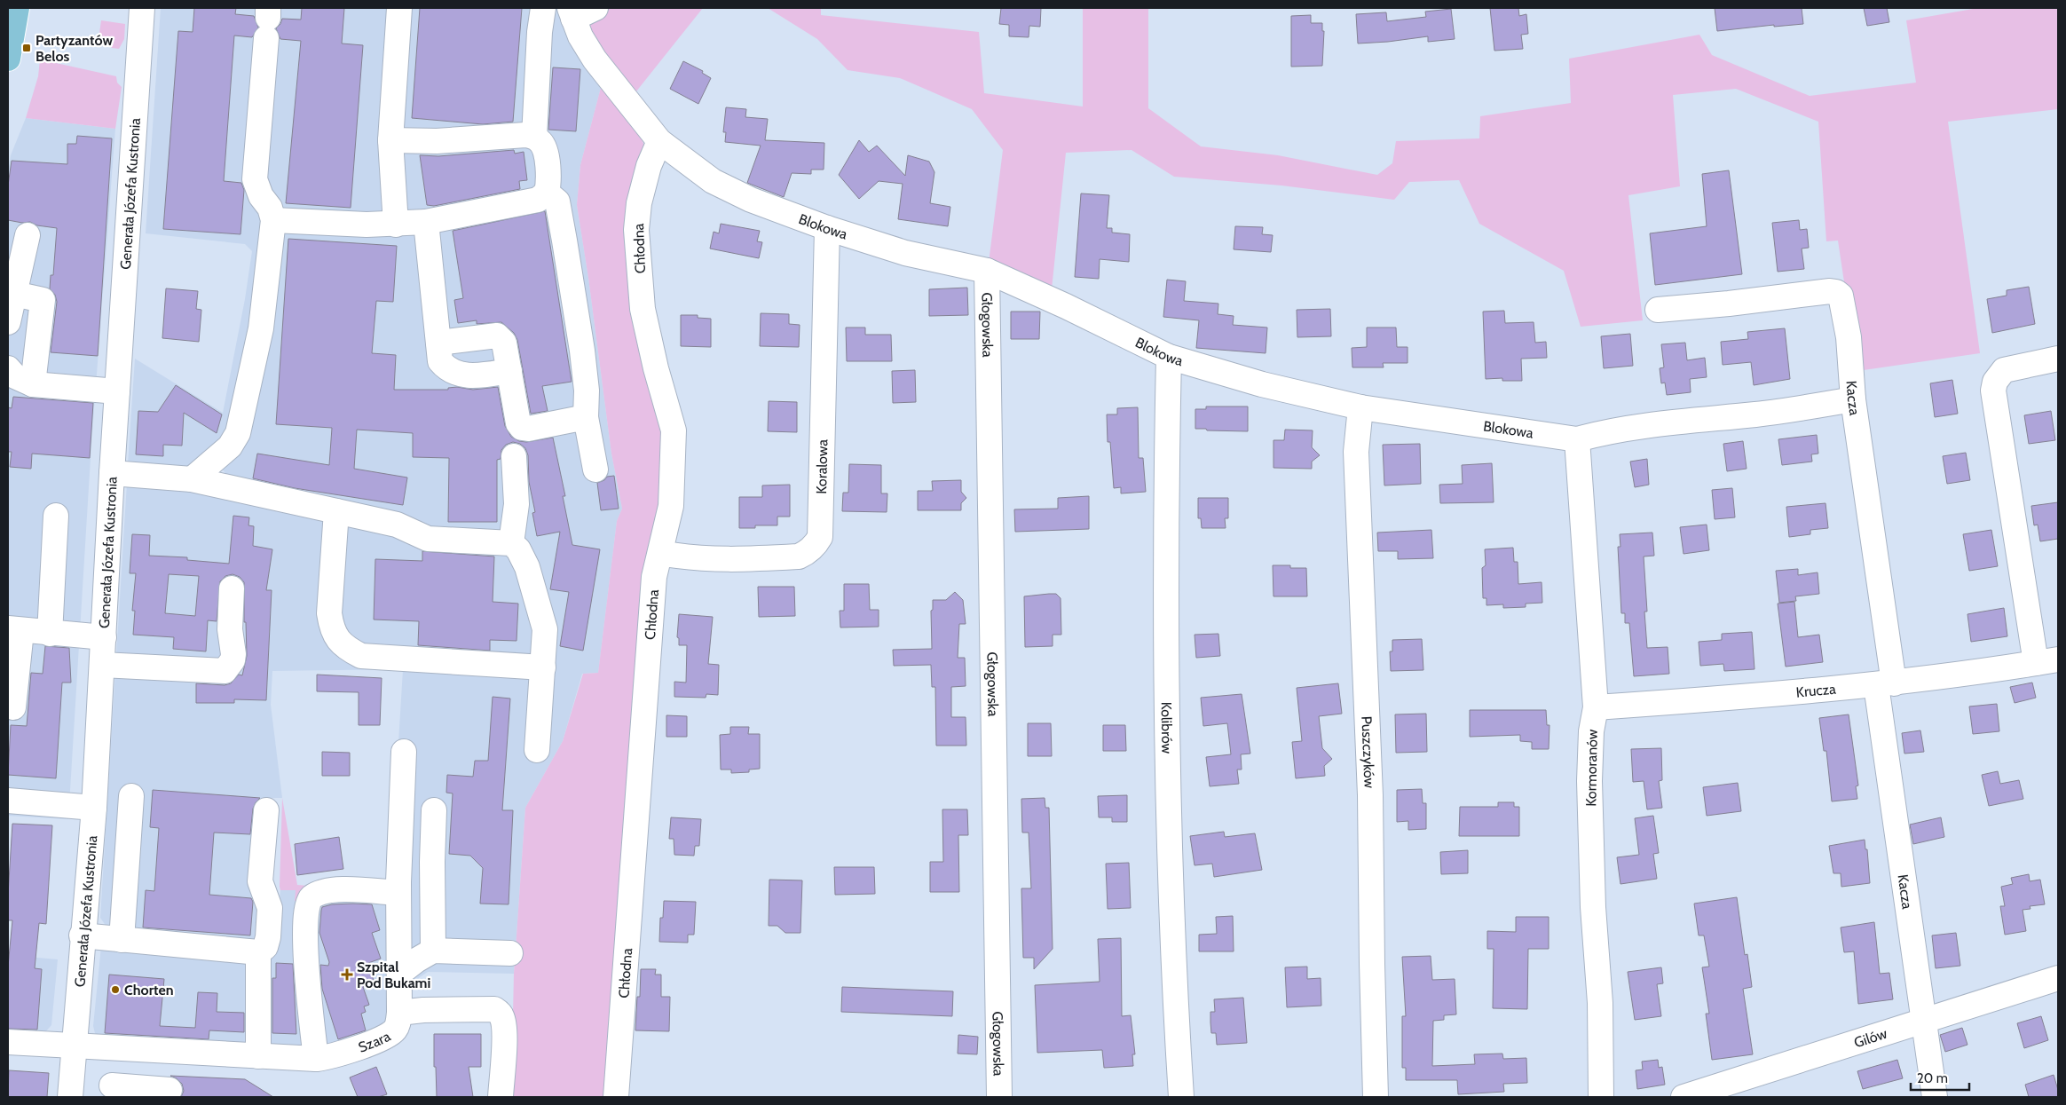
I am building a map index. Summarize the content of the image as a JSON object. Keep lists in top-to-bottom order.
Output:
{
  "streets": {
    "street": [
      "Generała Józefa Kustronia",
      "Blokowa",
      "Chłodna",
      "Głogowska",
      "Kacza",
      "Koralowa",
      "Krucza",
      "Kolibrów",
      "Puszczyków",
      "Kormoranów",
      "Gilów",
      "Szara"
    ]
  },
  "crossings": [
    ["Generała Józefa Kustronia", "Szara"],
    ["Blokowa", "Chłodna"],
    ["Blokowa", "Głogowska"],
    ["Blokowa", "Kacza"],
    ["Blokowa", "Koralowa"],
    ["Blokowa", "Kolibrów"],
    ["Blokowa", "Puszczyków"],
    ["Blokowa", "Kormoranów"],
    ["Chłodna", "Koralowa"],
    ["Kacza", "Krucza"],
    ["Kacza", "Gilów"],
    ["Krucza", "Kormoranów"]
  ],
  "places": {
    "transit": ["Partyzantów Belos"],
    "health": ["Szpital Pod Bukami"],
    "other": ["Chorten"]
  },
  "scale_bar": "20 m"
}
